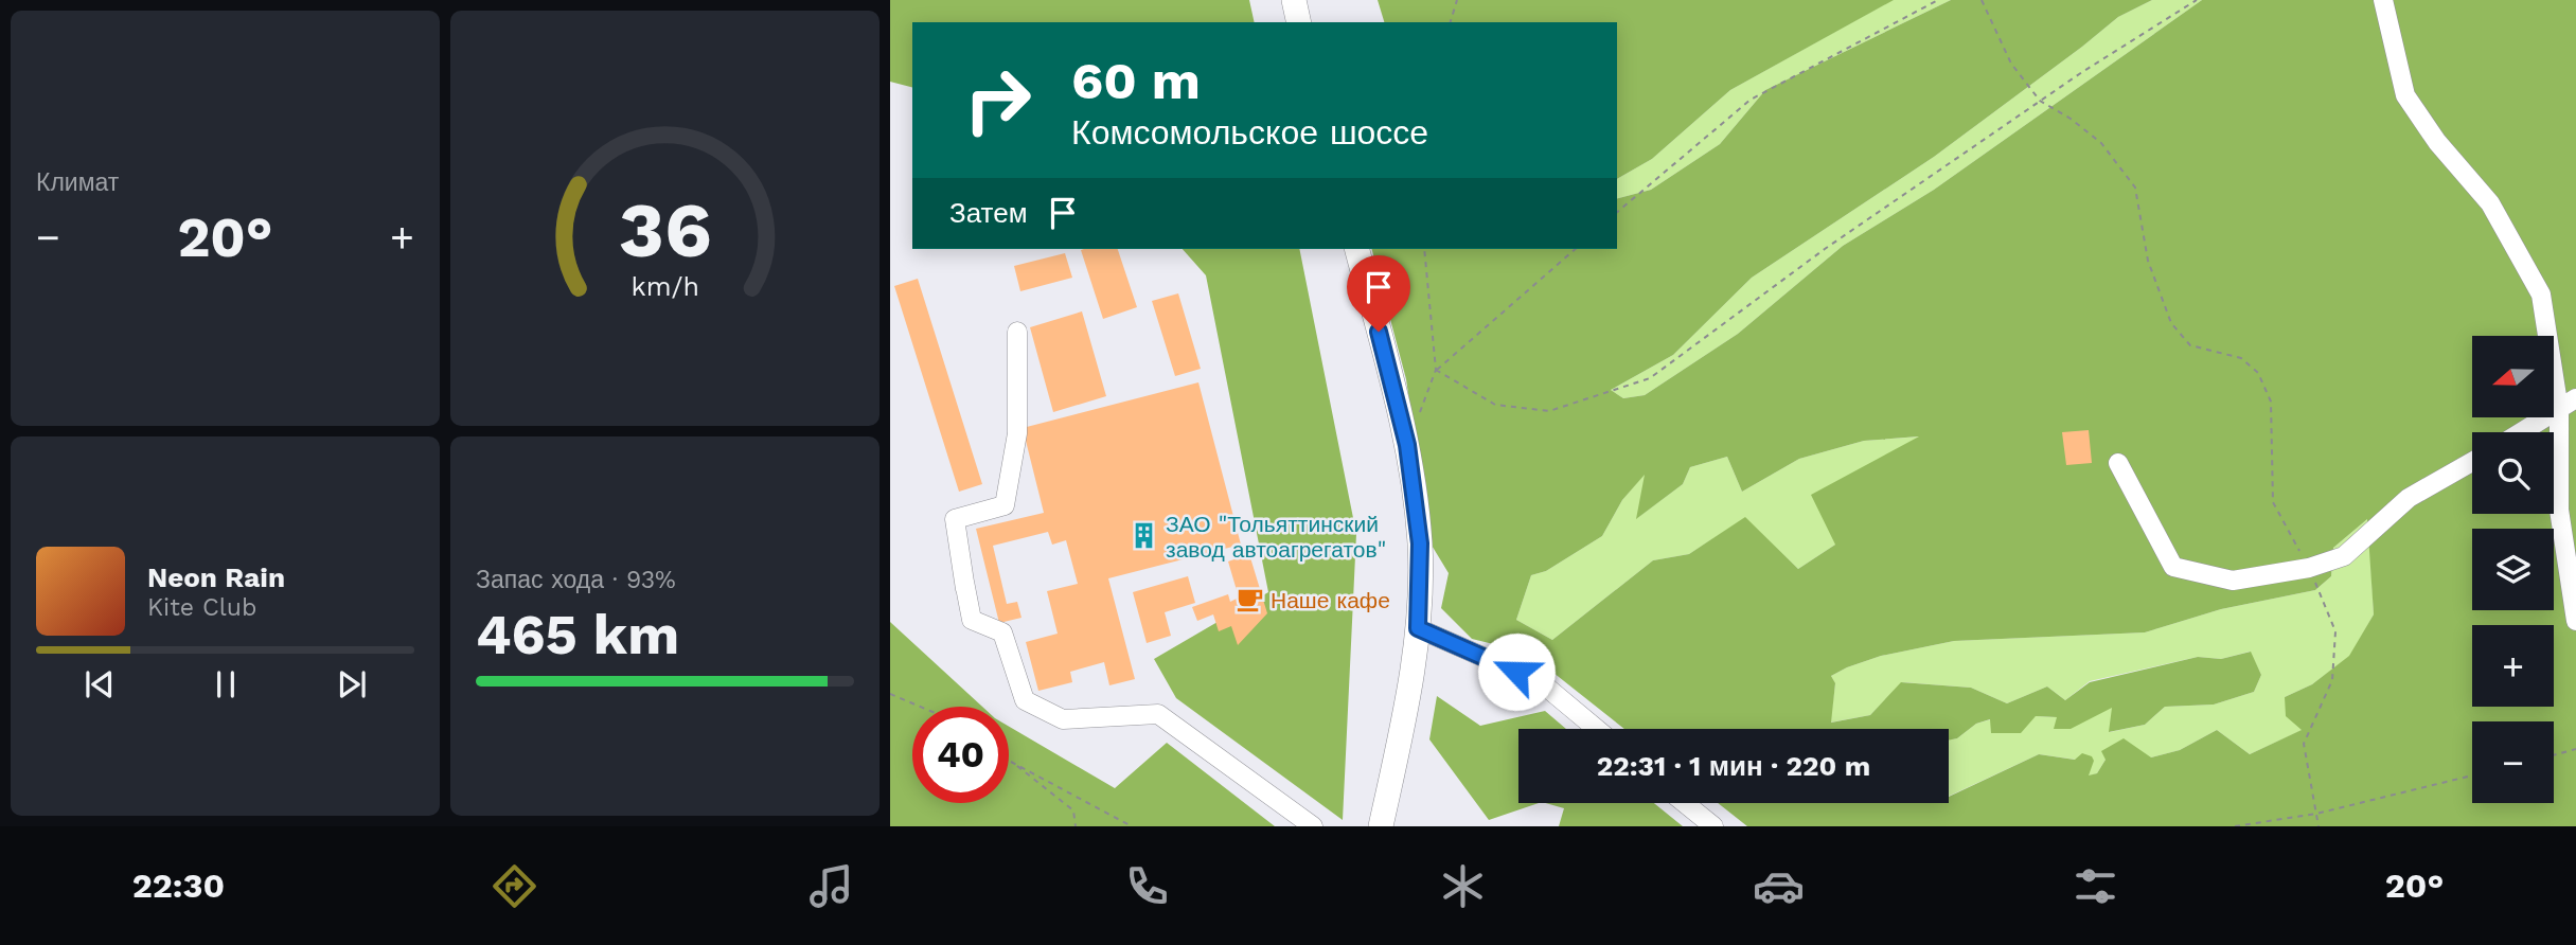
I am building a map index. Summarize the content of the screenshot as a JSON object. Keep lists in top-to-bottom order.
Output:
{
  "places": {
    "building": ["ЗАО \"Тольяттинский завод автоагрегатов\""],
    "cafe": ["Наше кафе"]
  },
  "north": "left",
  "page": {
    "tile": [
      "Климат",
      ["Запас хода · 93%", "465 km"]
    ],
    "turn": ["60 m", "Комсомольское шоссе"],
    "then": "Затем",
    "heat": ["−", "20°", "+"],
    "map_buttons": ["+", "−"],
    "song": ["Neon Rain", "Kite Club"],
    "limit": "40",
    "trip": "22:31 · 1 мин · 220 m",
    "tabs": ["22:30", "20°"],
    "gauge": ["36", "km/h"]
  }
}
